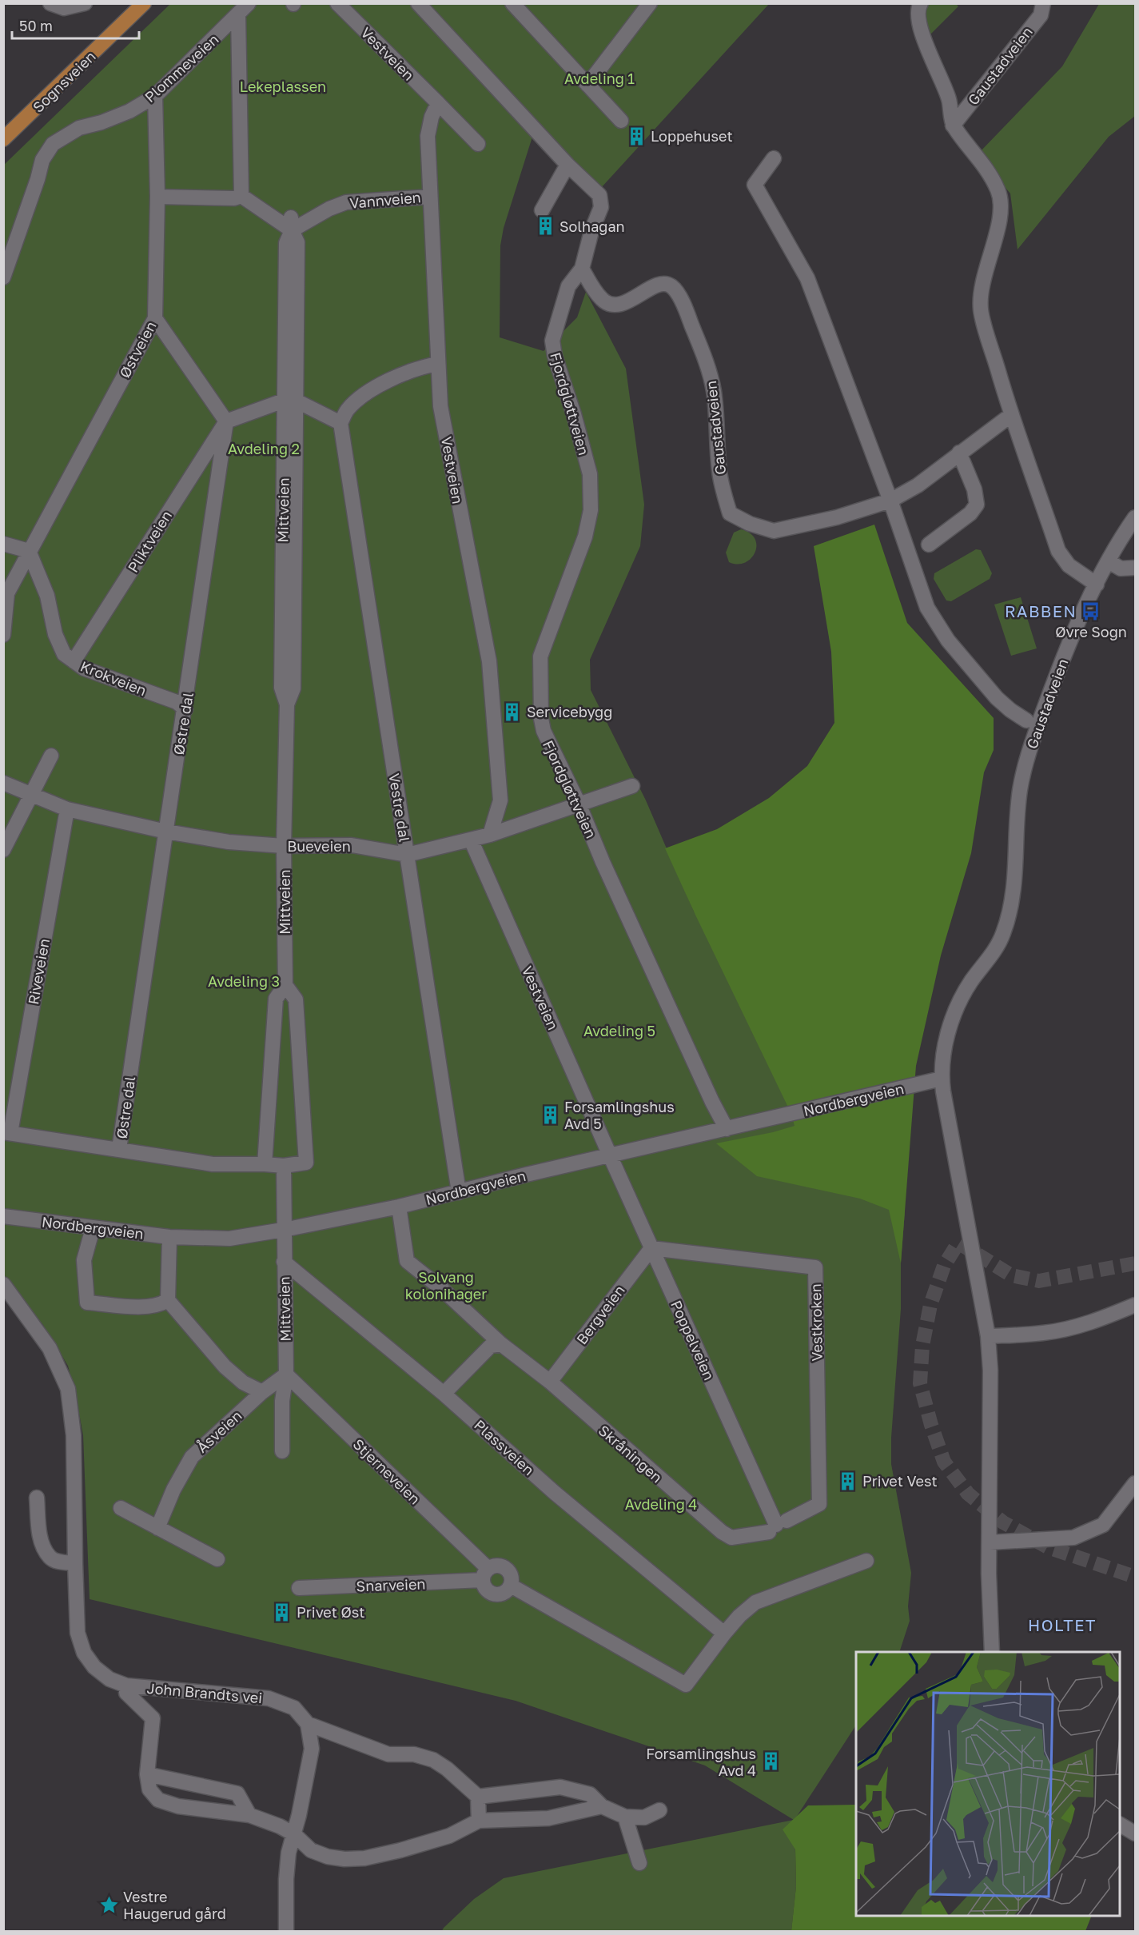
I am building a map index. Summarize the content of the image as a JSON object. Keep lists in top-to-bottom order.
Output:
{
  "streets": {
    "main road": ["Sognsveien"],
    "street": [
      "Vestveien",
      "Gaustadveien",
      "Plommeveien",
      "Vannveien",
      "Østveien",
      "Fjordgløttveien",
      "Mittveien",
      "Pliktveien",
      "Krokveien",
      "Østre dal",
      "Vestre dal",
      "Bueveien",
      "Riveveien",
      "Nordbergveien",
      "Bergveien",
      "Vestkroken",
      "Poppelveien",
      "Åsveien",
      "Plassveien",
      "Skråningen",
      "Stjerneveien",
      "Snarveien",
      "John Brandts vei"
    ]
  },
  "crossings": [
    ["Vestveien", "Vannveien"],
    ["Vestveien", "Bueveien"],
    ["Vestveien", "Nordbergveien"],
    ["Vestveien", "Poppelveien"],
    ["Gaustadveien", "Fjordgløttveien"],
    ["Gaustadveien", "Nordbergveien"],
    ["Plommeveien", "Østveien"],
    ["Vannveien", "Mittveien"],
    ["Østveien", "Krokveien"],
    ["Fjordgløttveien", "Bueveien"],
    ["Fjordgløttveien", "Nordbergveien"],
    ["Mittveien", "Bueveien"],
    ["Mittveien", "Nordbergveien"],
    ["Mittveien", "Åsveien"],
    ["Mittveien", "Plassveien"],
    ["Mittveien", "Stjerneveien"],
    ["Pliktveien", "Krokveien"],
    ["Pliktveien", "Østre dal"],
    ["Krokveien", "Østre dal"],
    ["Østre dal", "Bueveien"],
    ["Vestre dal", "Bueveien"],
    ["Vestre dal", "Nordbergveien"],
    ["Bueveien", "Riveveien"],
    ["Nordbergveien", "Poppelveien"],
    ["Nordbergveien", "Skråningen"],
    ["Bergveien", "Vestkroken"],
    ["Bergveien", "Poppelveien"],
    ["Bergveien", "Skråningen"],
    ["Vestkroken", "Poppelveien"],
    ["Vestkroken", "Skråningen"],
    ["Poppelveien", "Skråningen"],
    ["Åsveien", "Stjerneveien"],
    ["Stjerneveien", "Snarveien"]
  ],
  "districts": ["RABBEN", "HOLTET"],
  "parks": [
    "Avdeling 1",
    "Lekeplassen",
    "Avdeling 2",
    "Avdeling 3",
    "Avdeling 5",
    "Solvang kolonihager",
    "Avdeling 4"
  ],
  "places": {
    "building": [
      "Loppehuset",
      "Solhagan",
      "Servicebygg",
      "Forsamlingshus Avd 5",
      "Privet Vest",
      "Privet Øst",
      "Forsamlingshus Avd 4"
    ],
    "bus stop": ["Øvre Sogn"],
    "place": ["Vestre Haugerud gård"]
  },
  "scale_bar": "50 m"
}
